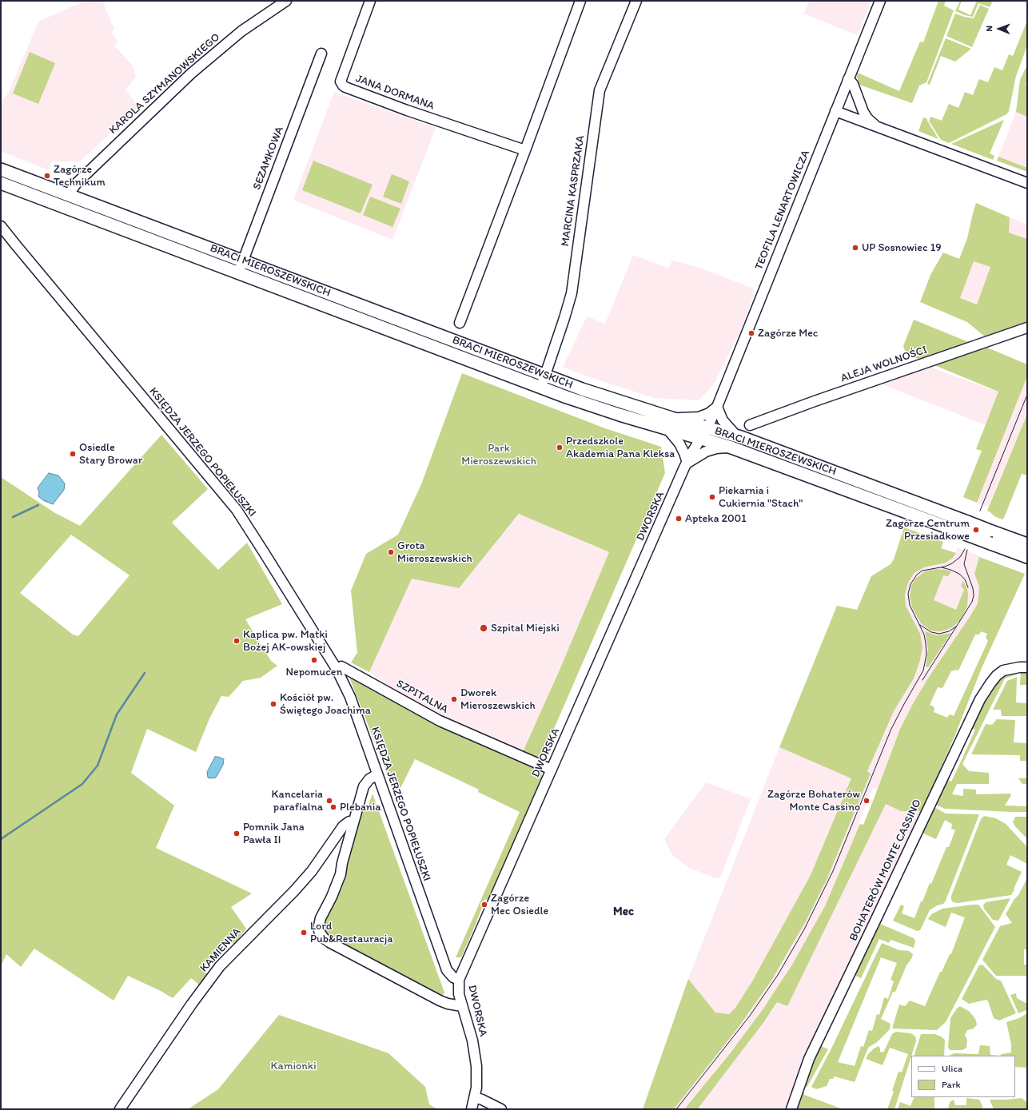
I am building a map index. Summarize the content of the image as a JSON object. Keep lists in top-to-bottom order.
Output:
{
  "streets": {
    "main road": ["BRACI MIEROSZEWSKICH"],
    "street": [
      "KAROLA SZYMANOWSKIEGO",
      "JANA DORMANA",
      "SEZAMKOWA",
      "MARCINA KASPRZAKA",
      "TEOFILA LENARTOWICZA",
      "ALEJA WOLNOŚCI",
      "KSIĘDZA JERZEGO POPIEŁUSZKI",
      "DWORSKA",
      "SZPITALNA",
      "BOHATERÓW MONTE CASSINO",
      "KAMIENNA"
    ]
  },
  "crossings": [
    ["KAROLA SZYMANOWSKIEGO", "BRACI MIEROSZEWSKICH"],
    ["SEZAMKOWA", "BRACI MIEROSZEWSKICH"],
    ["MARCINA KASPRZAKA", "BRACI MIEROSZEWSKICH"],
    ["TEOFILA LENARTOWICZA", "BRACI MIEROSZEWSKICH"],
    ["TEOFILA LENARTOWICZA", "DWORSKA"],
    ["BRACI MIEROSZEWSKICH", "DWORSKA"],
    ["KSIĘDZA JERZEGO POPIEŁUSZKI", "DWORSKA"],
    ["KSIĘDZA JERZEGO POPIEŁUSZKI", "SZPITALNA"],
    ["DWORSKA", "SZPITALNA"]
  ],
  "districts": ["Mec"],
  "parks": ["Park Mieroszewskich", "Kamionki"],
  "places": [
    "Zagórze Technikum",
    "UP Sosnowiec 19",
    "Zagórze Mec",
    "Przedszkole Akademia Pana Kleksa",
    "Osiedle Stary Browar",
    "Piekarnia i Cukiernia \"Stach\"",
    "Apteka 2001",
    "Zagórze Centrum Przesiadkowe",
    "Grota Mieroszewskich",
    "Szpital Miejski",
    "Kaplica pw. Matki Bożej AK-owskiej",
    "Nepomucen",
    "Dworek Mieroszewskich",
    "Kościół pw. Świętego Joachima",
    "Kancelaria parafialna",
    "Zagórze Bohaterów Monte Cassino",
    "Plebania",
    "Pomnik Jana Pawła II",
    "Zagórze Mec Osiedle",
    "Lord Pub&Restauracja"
  ],
  "legend": ["Ulica", "Park"],
  "north": "left"
}
